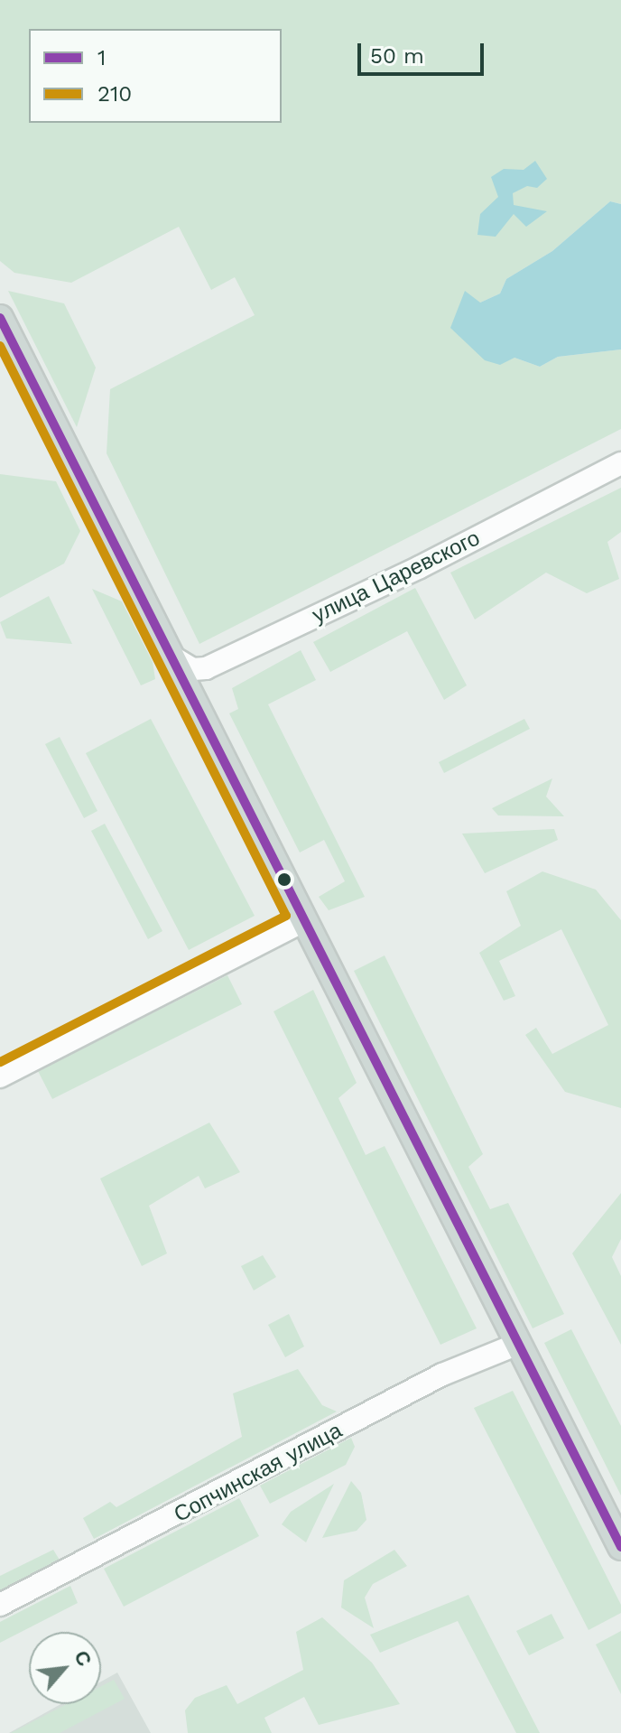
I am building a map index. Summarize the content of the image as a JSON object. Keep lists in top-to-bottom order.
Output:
{
  "streets": {
    "street": ["улица Царевского", "Сопчинская улица"]
  },
  "lines": ["transit line 1", "transit line 210"],
  "legend": ["1", "210"],
  "scale_bar": "50 m",
  "north": "top right"
}
